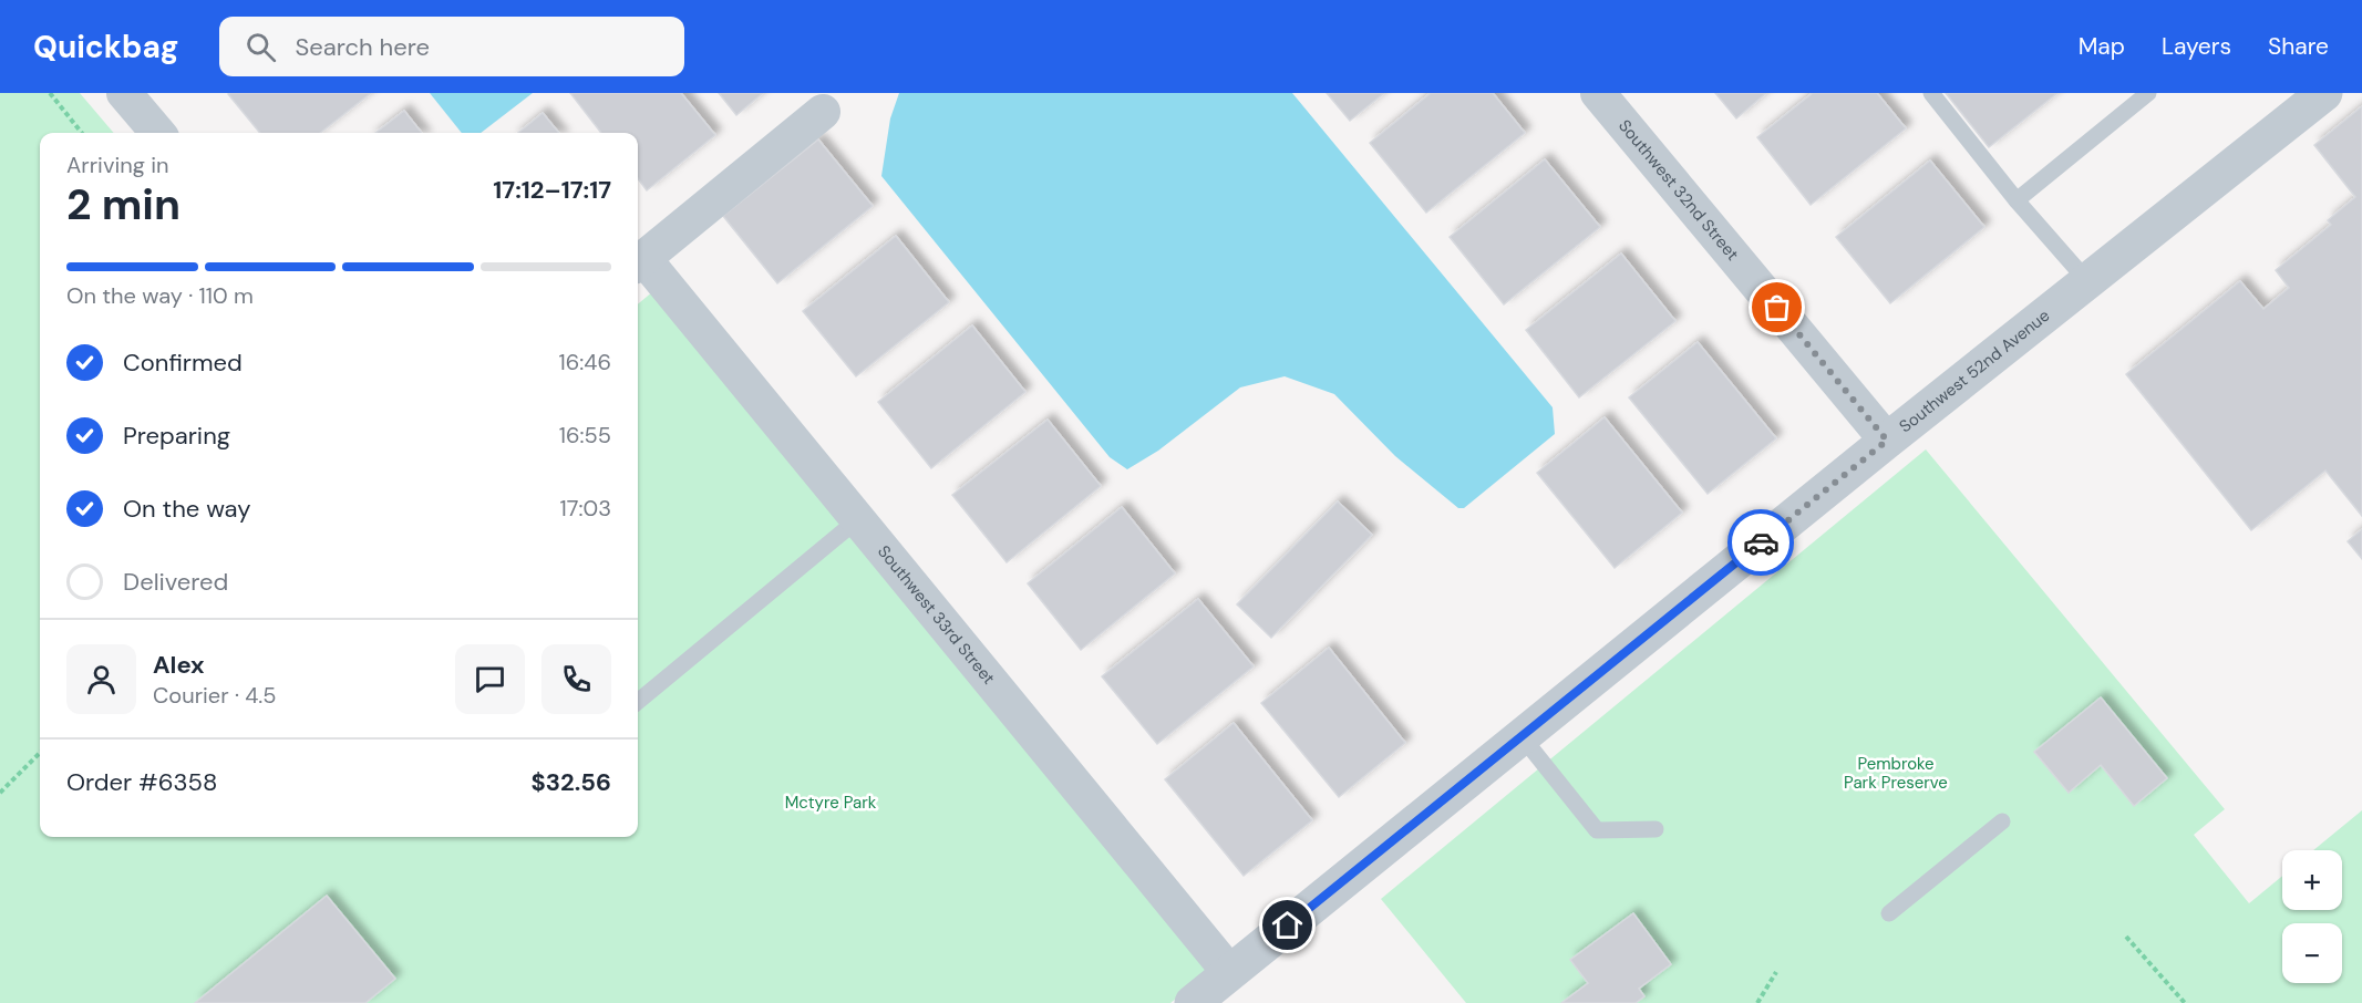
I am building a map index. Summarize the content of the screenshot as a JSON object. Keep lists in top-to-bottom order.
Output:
{
  "streets": {
    "street": ["Southwest 32nd Street", "Southwest 52nd Avenue", "Southwest 33rd Street"]
  },
  "crossings": [
    ["Southwest 32nd Street", "Southwest 52nd Avenue"],
    ["Southwest 52nd Avenue", "Southwest 33rd Street"]
  ],
  "parks": ["Pembroke Park Preserve", "Mctyre Park"],
  "page": {
    "header": "Quickbag",
    "search": "Search here",
    "nav": ["Map", "Layers", "Share"],
    "heading": ["2 min", "Arriving in", "17:12–17:17"],
    "panel": [
      "Alex",
      "Courier · 4.5",
      "Order #6358",
      "$32.56"
    ],
    "bar": "On the way · 110 m",
    "list": [
      ["Confirmed", "16:46"],
      ["Preparing", "16:55"],
      ["On the way", "17:03"],
      "Delivered"
    ],
    "map_buttons": ["+", "−"]
  }
}
